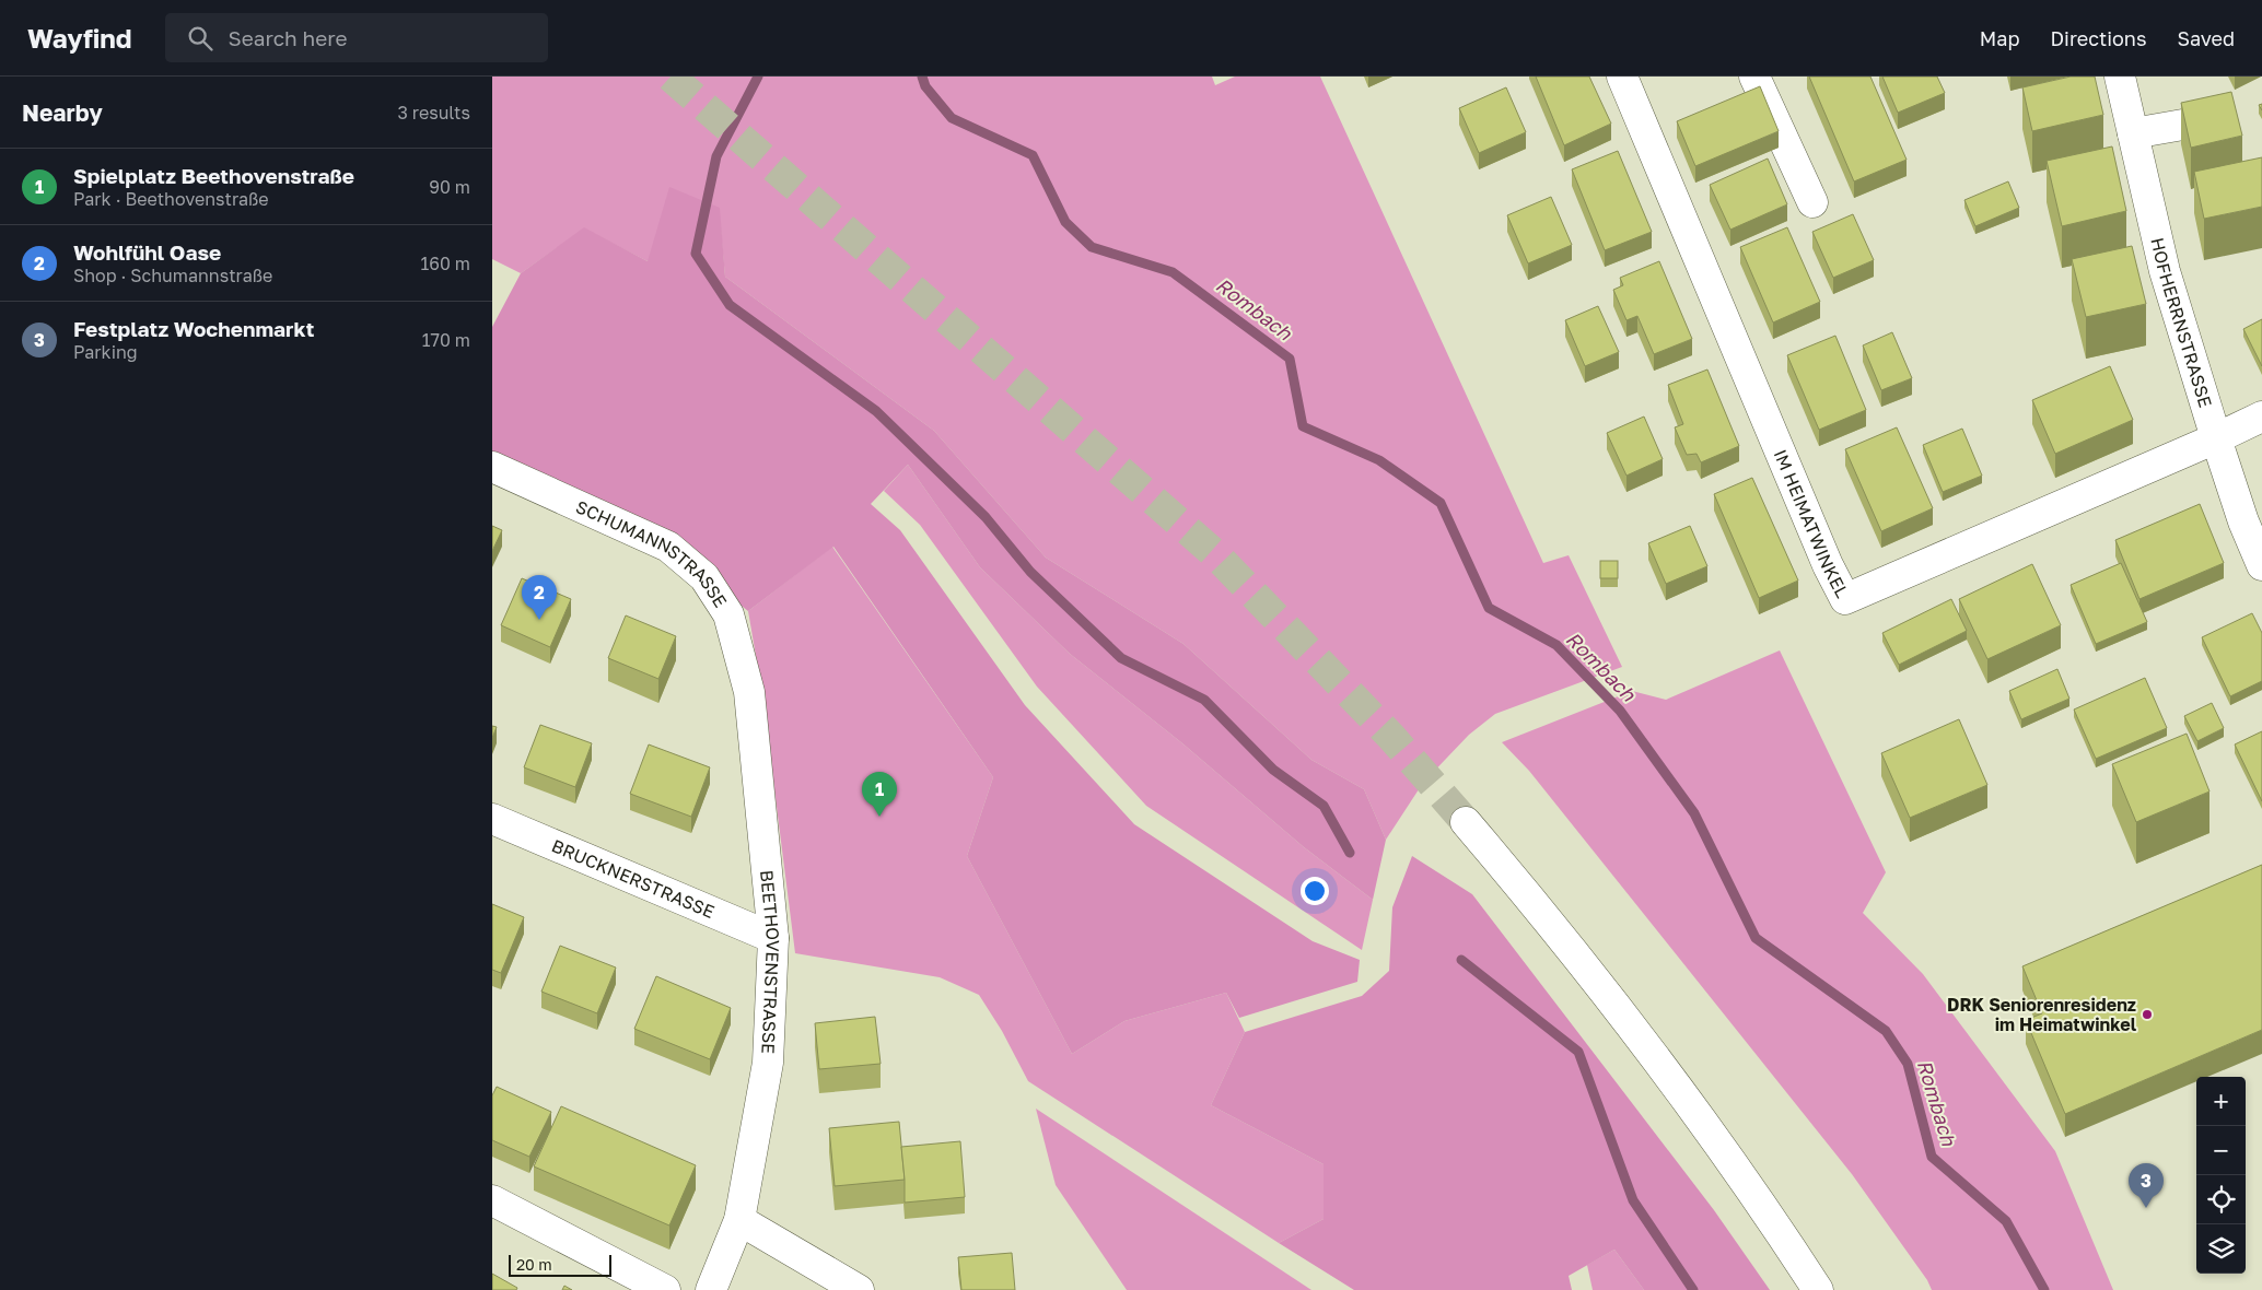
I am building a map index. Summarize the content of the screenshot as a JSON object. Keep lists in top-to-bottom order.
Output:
{
  "streets": {
    "main road": [
      "HOFHERRNSTRASSE",
      "IM HEIMATWINKEL",
      "SCHUMANNSTRASSE",
      "BRUCKNERSTRASSE",
      "BEETHOVENSTRASSE"
    ]
  },
  "crossings": [
    ["HOFHERRNSTRASSE", "IM HEIMATWINKEL"],
    ["SCHUMANNSTRASSE", "BEETHOVENSTRASSE"],
    ["BRUCKNERSTRASSE", "BEETHOVENSTRASSE"]
  ],
  "water": ["Rombach"],
  "places": ["DRK Seniorenresidenz im Heimatwinkel"],
  "scale_bar": "20 m",
  "page": {
    "header": "Wayfind",
    "search": "Search here",
    "nav": ["Map", "Directions", "Saved"],
    "heading": ["Nearby", "3 results"],
    "list": [
      {
        "mark": "1",
        "name": "Spielplatz Beethovenstraße",
        "note": "Park · Beethovenstraße",
        "value": "90 m"
      },
      {
        "mark": "2",
        "name": "Wohlfühl Oase",
        "note": "Shop · Schumannstraße",
        "value": "160 m"
      },
      {
        "mark": "3",
        "name": "Festplatz Wochenmarkt",
        "note": "Parking",
        "value": "170 m"
      }
    ],
    "pins": ["2", "1", "3"],
    "map_buttons": ["+", "−"],
    "scale": "20 m"
  }
}
